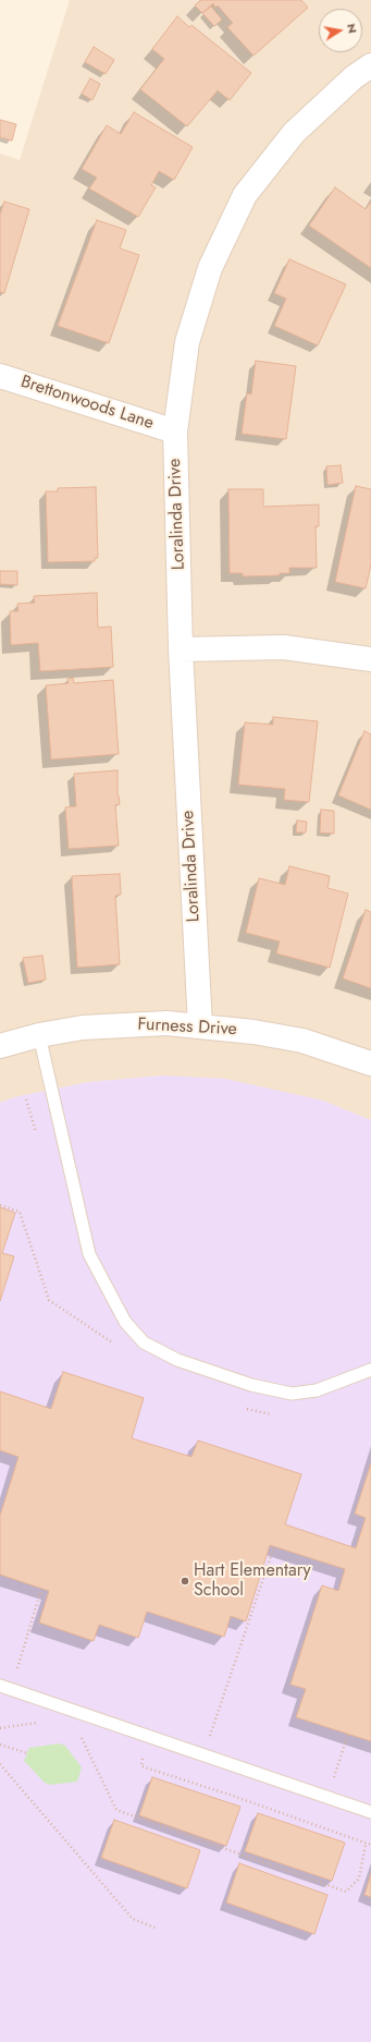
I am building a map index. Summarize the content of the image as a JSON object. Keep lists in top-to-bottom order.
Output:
{
  "streets": {
    "street": ["Brettonwoods Lane", "Loralinda Drive", "Furness Drive"]
  },
  "crossings": [
    ["Brettonwoods Lane", "Loralinda Drive"],
    ["Loralinda Drive", "Furness Drive"]
  ],
  "places": ["Hart Elementary School"],
  "north": "right"
}
